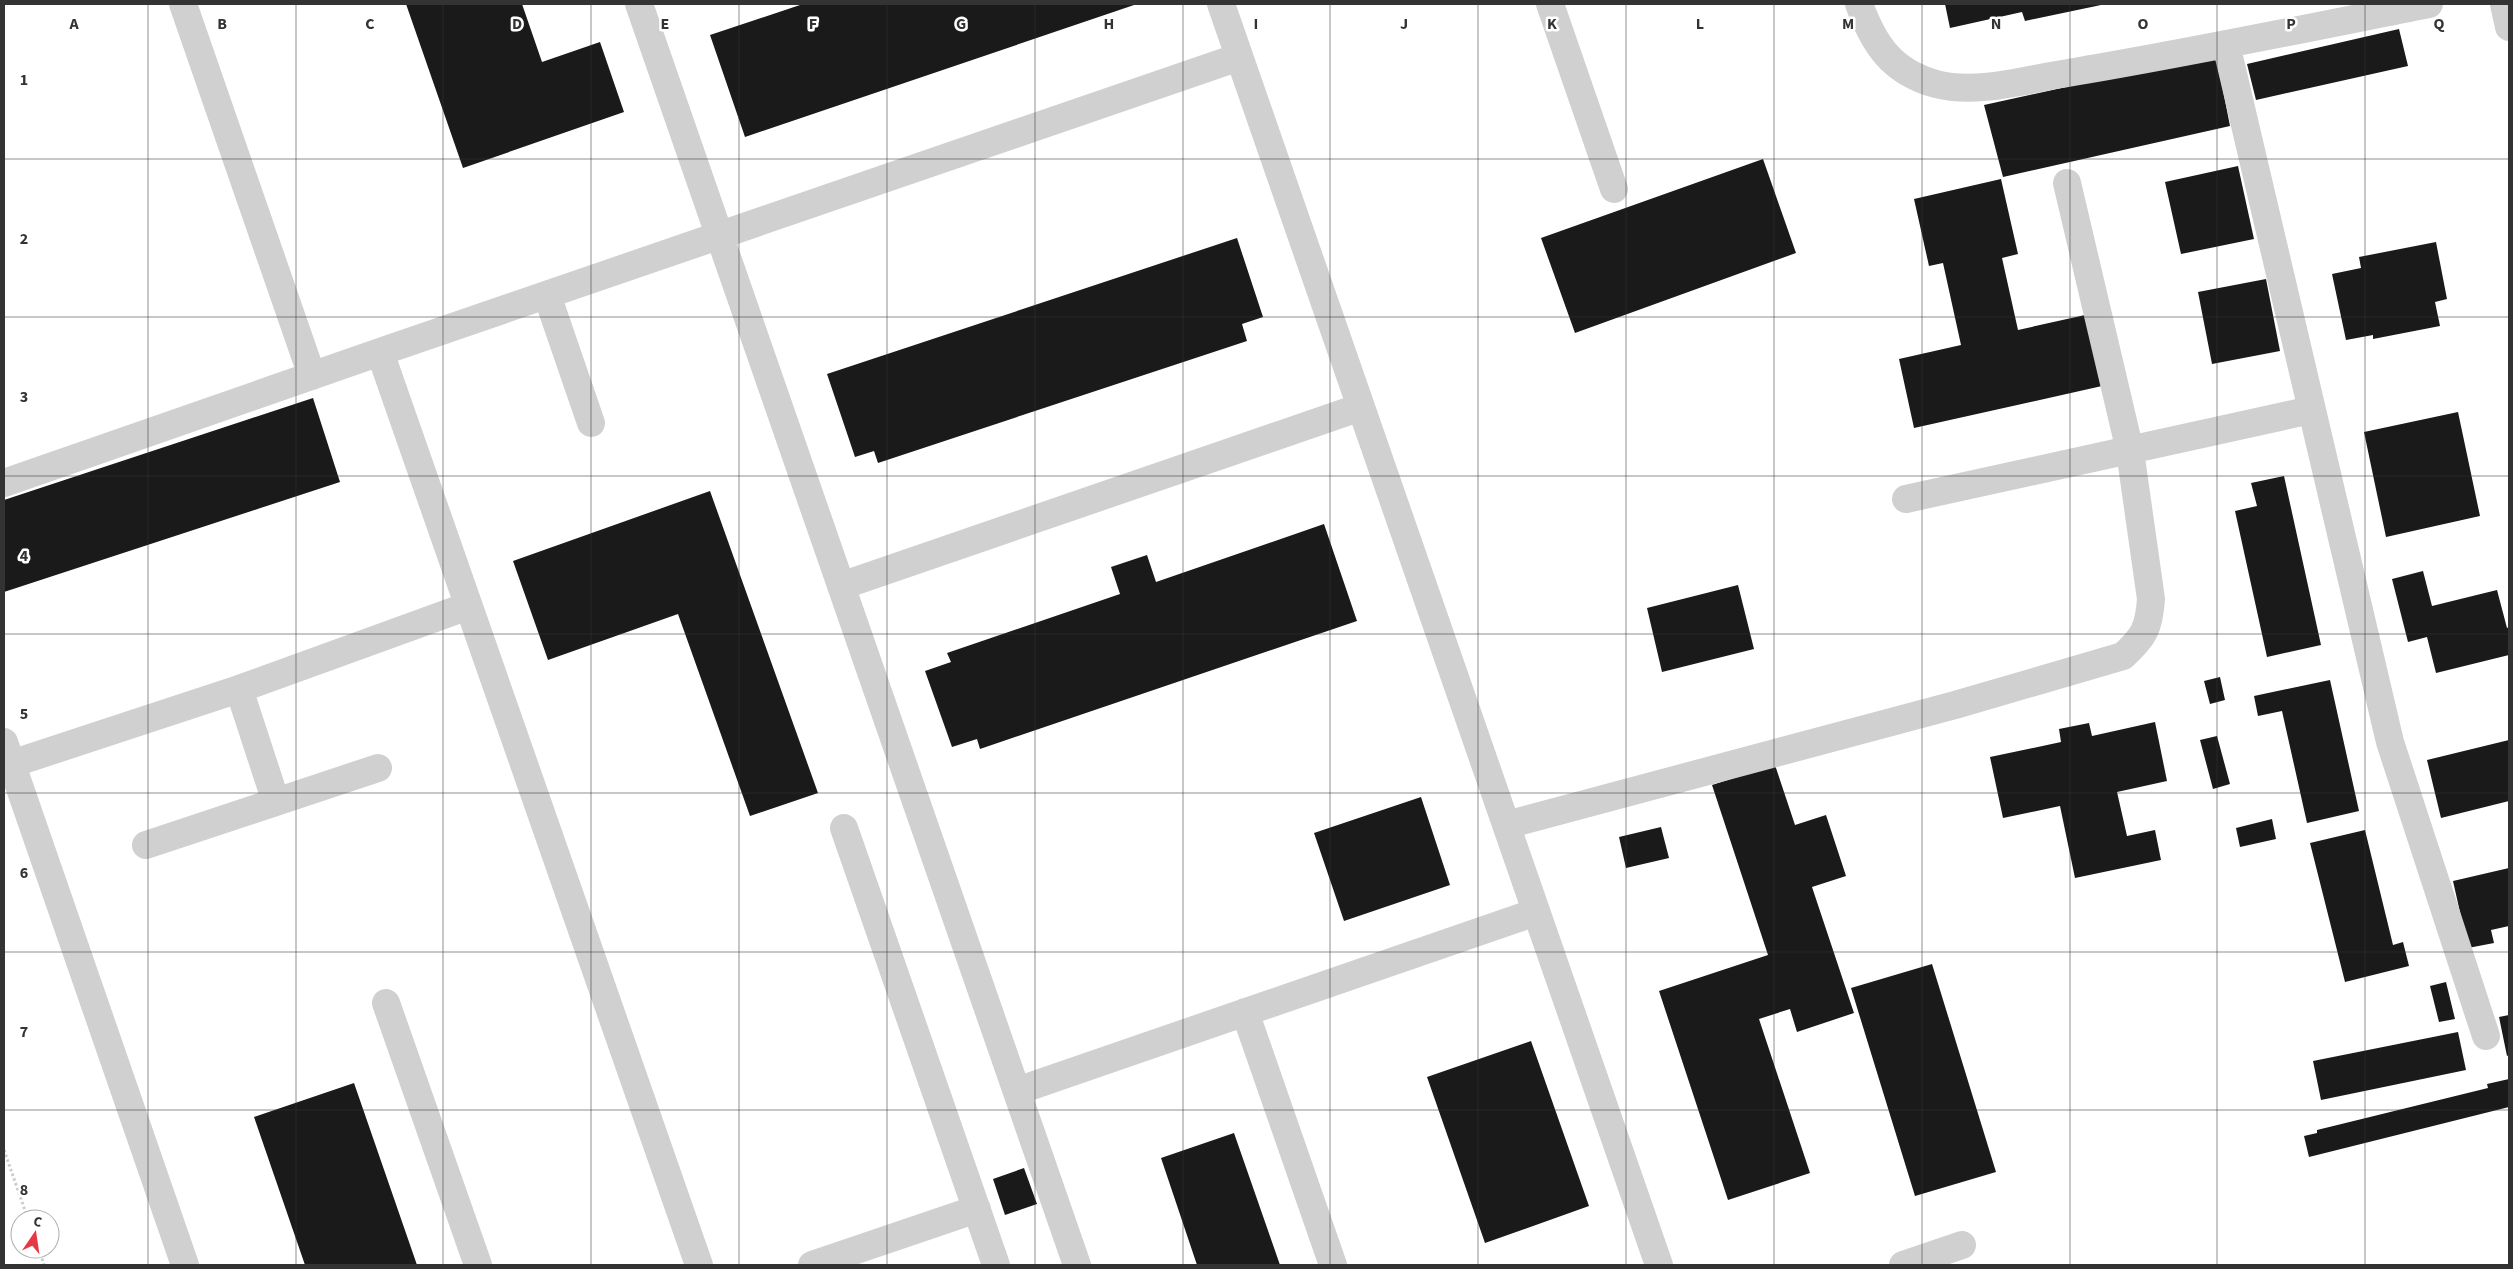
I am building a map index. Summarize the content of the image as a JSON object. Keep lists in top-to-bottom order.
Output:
{
  "north": "top",
  "grid": {
    "columns": [
      "A",
      "B",
      "C",
      "D",
      "E",
      "F",
      "G",
      "H",
      "I",
      "J",
      "K",
      "L",
      "M",
      "N",
      "O",
      "P",
      "Q"
    ],
    "rows": [
      "1",
      "2",
      "3",
      "4",
      "5",
      "6",
      "7",
      "8"
    ]
  }
}
